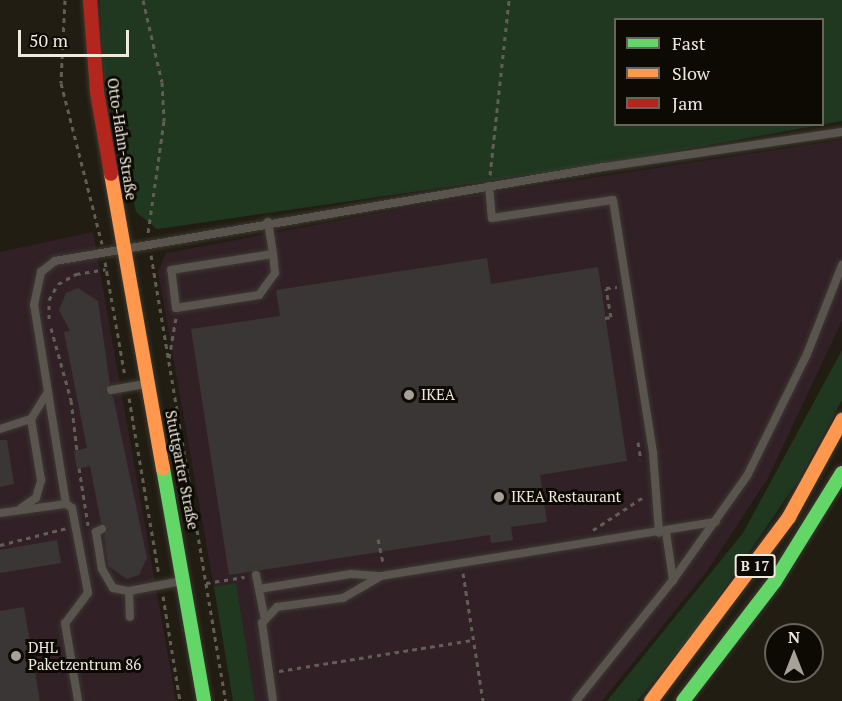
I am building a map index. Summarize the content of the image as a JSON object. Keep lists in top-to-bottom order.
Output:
{
  "streets": {
    "main road": ["Otto-Hahn-Straße", "Stuttgarter Straße", "B 17"]
  },
  "crossings": [
    ["Otto-Hahn-Straße", "Stuttgarter Straße"]
  ],
  "places": ["IKEA", "IKEA Restaurant", "DHL Paketzentrum 86"],
  "legend": ["Fast", "Slow", "Jam"],
  "scale_bar": "50 m",
  "north": "top"
}
